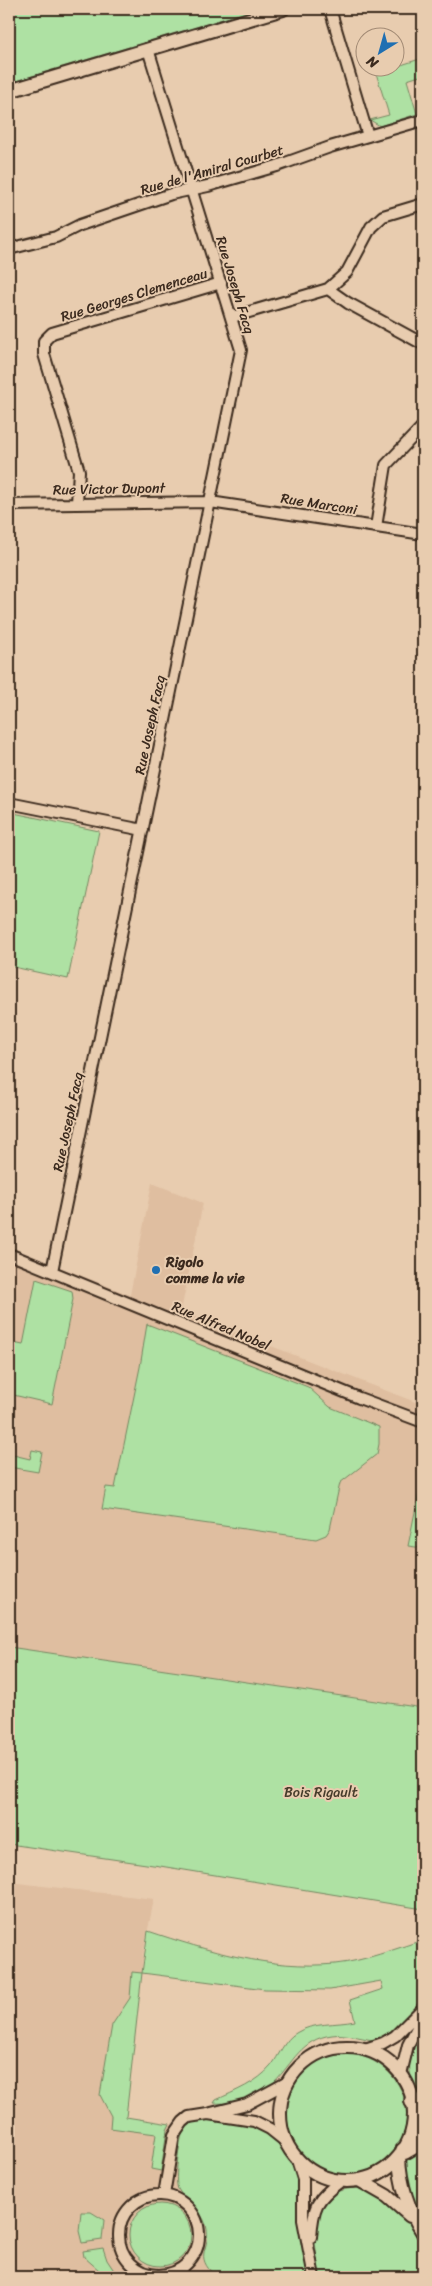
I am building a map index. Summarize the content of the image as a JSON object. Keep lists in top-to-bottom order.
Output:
{
  "streets": {
    "street": [
      "Rue de l'Amiral Courbet",
      "Rue Joseph Facq",
      "Rue Georges Clemenceau",
      "Rue Victor Dupont",
      "Rue Marconi",
      "Rue Alfred Nobel"
    ]
  },
  "crossings": [
    ["Rue de l'Amiral Courbet", "Rue Joseph Facq"],
    ["Rue Joseph Facq", "Rue Georges Clemenceau"],
    ["Rue Joseph Facq", "Rue Victor Dupont"],
    ["Rue Joseph Facq", "Rue Marconi"],
    ["Rue Joseph Facq", "Rue Alfred Nobel"],
    ["Rue Georges Clemenceau", "Rue Victor Dupont"],
    ["Rue Victor Dupont", "Rue Marconi"]
  ],
  "parks": ["Bois Rigault"],
  "places": ["Rigolo comme la vie"],
  "north": "bottom left"
}
